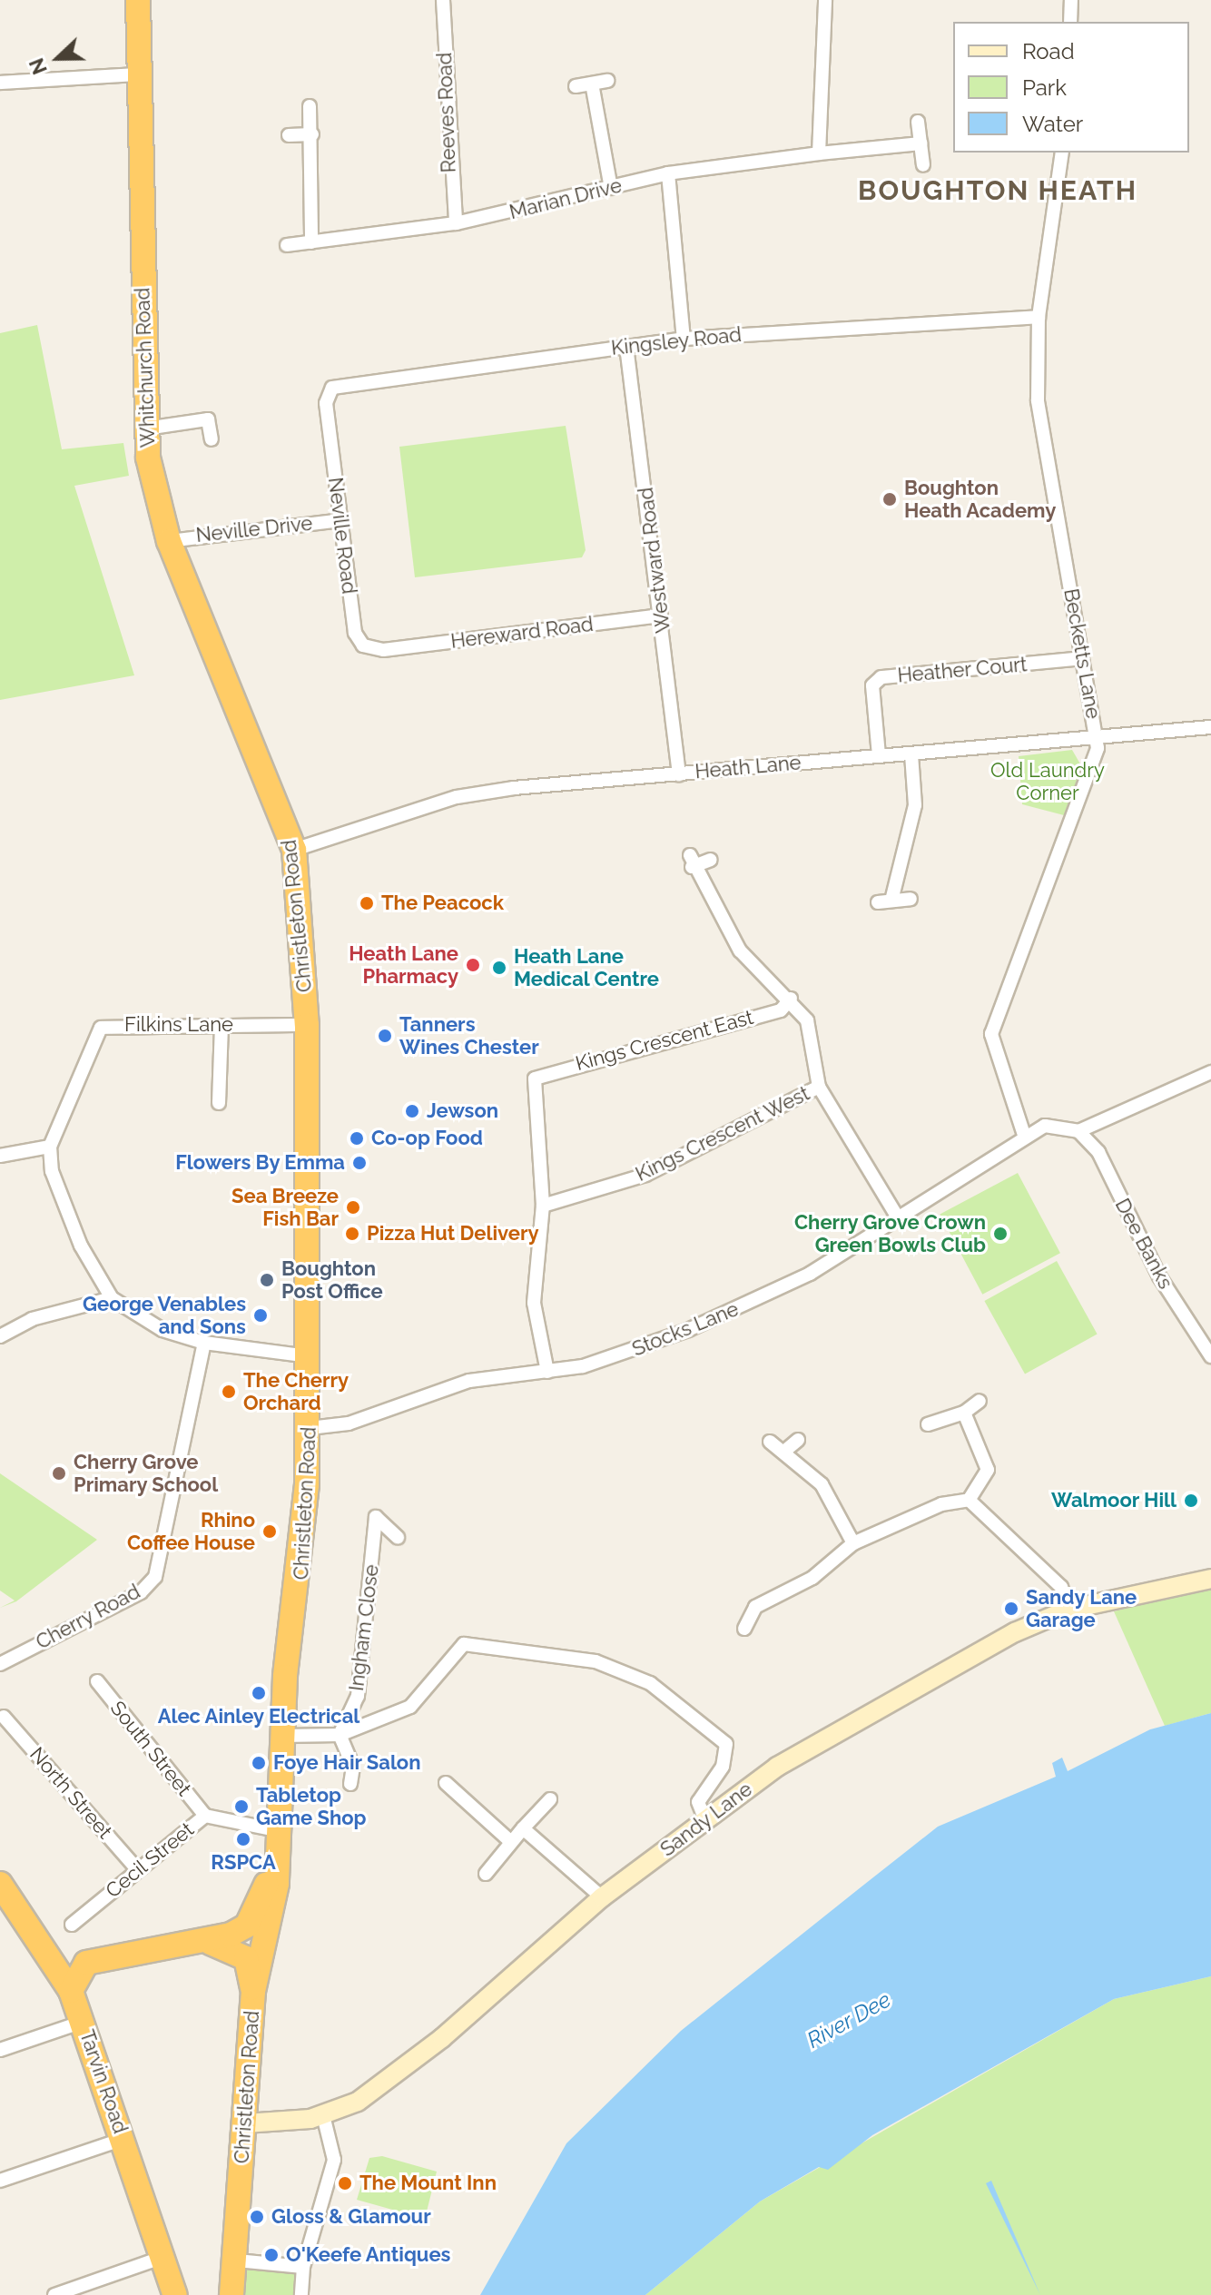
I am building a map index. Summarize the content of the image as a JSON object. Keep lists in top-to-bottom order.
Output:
{
  "streets": {
    "highway": ["Whitchurch Road", "Christleton Road", "Tarvin Road"],
    "main road": ["Sandy Lane"],
    "street": [
      "Reeves Road",
      "Marian Drive",
      "Kingsley Road",
      "Neville Drive",
      "Neville Road",
      "Westward Road",
      "Hereward Road",
      "Becketts Lane",
      "Heather Court",
      "Heath Lane",
      "Filkins Lane",
      "Kings Crescent East",
      "Kings Crescent West",
      "Dee Banks",
      "Stocks Lane",
      "Cherry Road",
      "Ingham Close",
      "South Street",
      "North Street",
      "Cecil Street"
    ]
  },
  "crossings": [
    ["Reeves Road", "Marian Drive"],
    ["Kingsley Road", "Neville Road"],
    ["Kingsley Road", "Westward Road"],
    ["Kingsley Road", "Becketts Lane"],
    ["Whitchurch Road", "Neville Drive"],
    ["Whitchurch Road", "Christleton Road"],
    ["Neville Drive", "Neville Road"],
    ["Neville Road", "Hereward Road"],
    ["Westward Road", "Hereward Road"],
    ["Westward Road", "Heath Lane"],
    ["Becketts Lane", "Heather Court"],
    ["Becketts Lane", "Heath Lane"],
    ["Becketts Lane", "Stocks Lane"],
    ["Heather Court", "Heath Lane"],
    ["Heath Lane", "Christleton Road"],
    ["Christleton Road", "Filkins Lane"],
    ["Christleton Road", "Stocks Lane"],
    ["Christleton Road", "Sandy Lane"],
    ["Christleton Road", "Cecil Street"],
    ["Kings Crescent East", "Kings Crescent West"],
    ["South Street", "Cecil Street"],
    ["North Street", "Cecil Street"]
  ],
  "districts": ["BOUGHTON HEATH"],
  "water": ["River Dee"],
  "parks": ["Old Laundry Corner"],
  "places": [
    "Boughton Heath Academy",
    "The Peacock",
    "Heath Lane Pharmacy",
    "Heath Lane Medical Centre",
    "Tanners Wines Chester",
    "Jewson",
    "Co-op Food",
    "Flowers By Emma",
    "Sea Breeze Fish Bar",
    "Pizza Hut Delivery",
    "Cherry Grove Crown Green Bowls Club",
    "Boughton Post Office",
    "George Venables and Sons",
    "The Cherry Orchard",
    "Cherry Grove Primary School",
    "Walmoor Hill",
    "Rhino Coffee House",
    "Sandy Lane Garage",
    "Alec Ainley Electrical",
    "Foye Hair Salon",
    "Tabletop Game Shop",
    "RSPCA",
    "The Mount Inn",
    "Gloss & Glamour",
    "O'Keefe Antiques"
  ],
  "legend": ["Road", "Park", "Water"],
  "north": "left"
}
